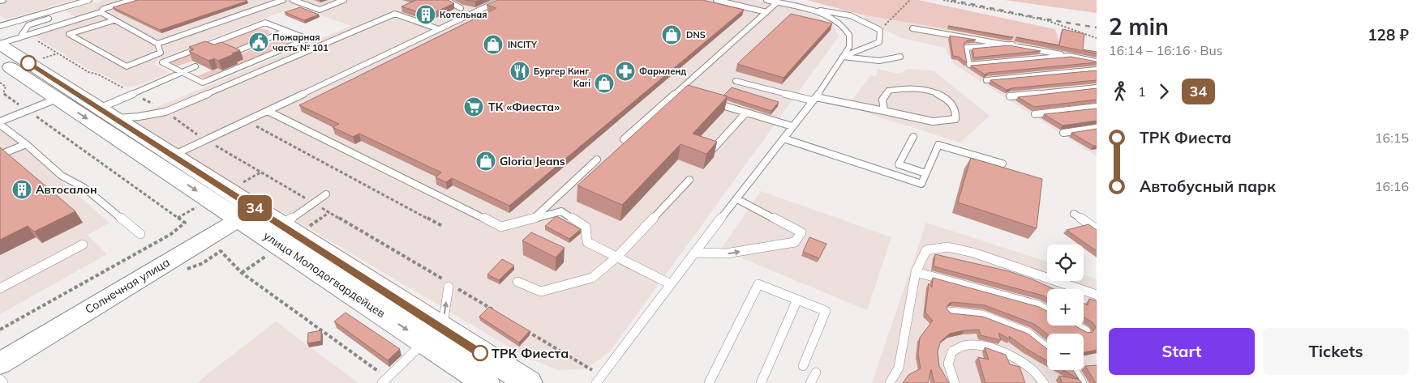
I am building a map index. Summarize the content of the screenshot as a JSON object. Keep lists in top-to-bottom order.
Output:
{
  "streets": {
    "main road": ["улица Молодогвардейцев"],
    "street": ["Солнечная улица"]
  },
  "crossings": [
    ["улица Молодогвардейцев", "Солнечная улица"]
  ],
  "places": {
    "building": ["Котельная", "Автосалон"],
    "shop": [
      "DNS",
      "INCITY",
      "Kari",
      "Gloria Jeans"
    ],
    "public building": ["Пожарная часть № 101"],
    "restaurant": ["Бургер Кинг"],
    "pharmacy": ["Фармленд"],
    "supermarket": ["ТК «Фиеста»"],
    "other": ["ТРК Фиеста"]
  },
  "lines": ["bus line 34"],
  "page": {
    "on_map": "34",
    "heading": ["2 min", "16:14 – 16:16 · Bus", "128 ₽"],
    "legs": ["1", "34"],
    "list": [
      {
        "name": "ТРК Фиеста",
        "value": "16:15"
      },
      {
        "name": "Автобусный парк",
        "value": "16:16"
      }
    ],
    "map_buttons": ["+", "−"],
    "buttons": ["Start", "Tickets"]
  }
}
